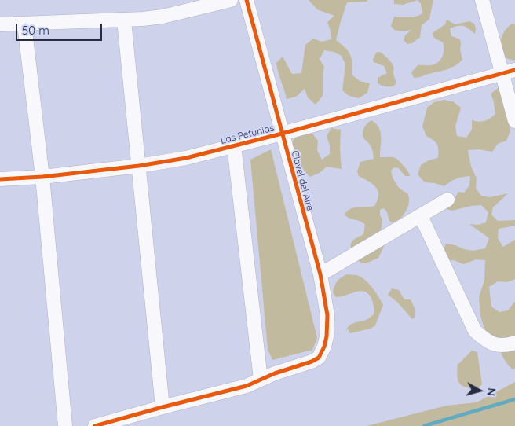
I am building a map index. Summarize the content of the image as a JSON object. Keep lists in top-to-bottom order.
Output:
{
  "streets": {
    "street": ["Las Petunias", "Clavel del Aire"]
  },
  "crossings": [
    ["Las Petunias", "Clavel del Aire"]
  ],
  "scale_bar": "50 m",
  "north": "right"
}
